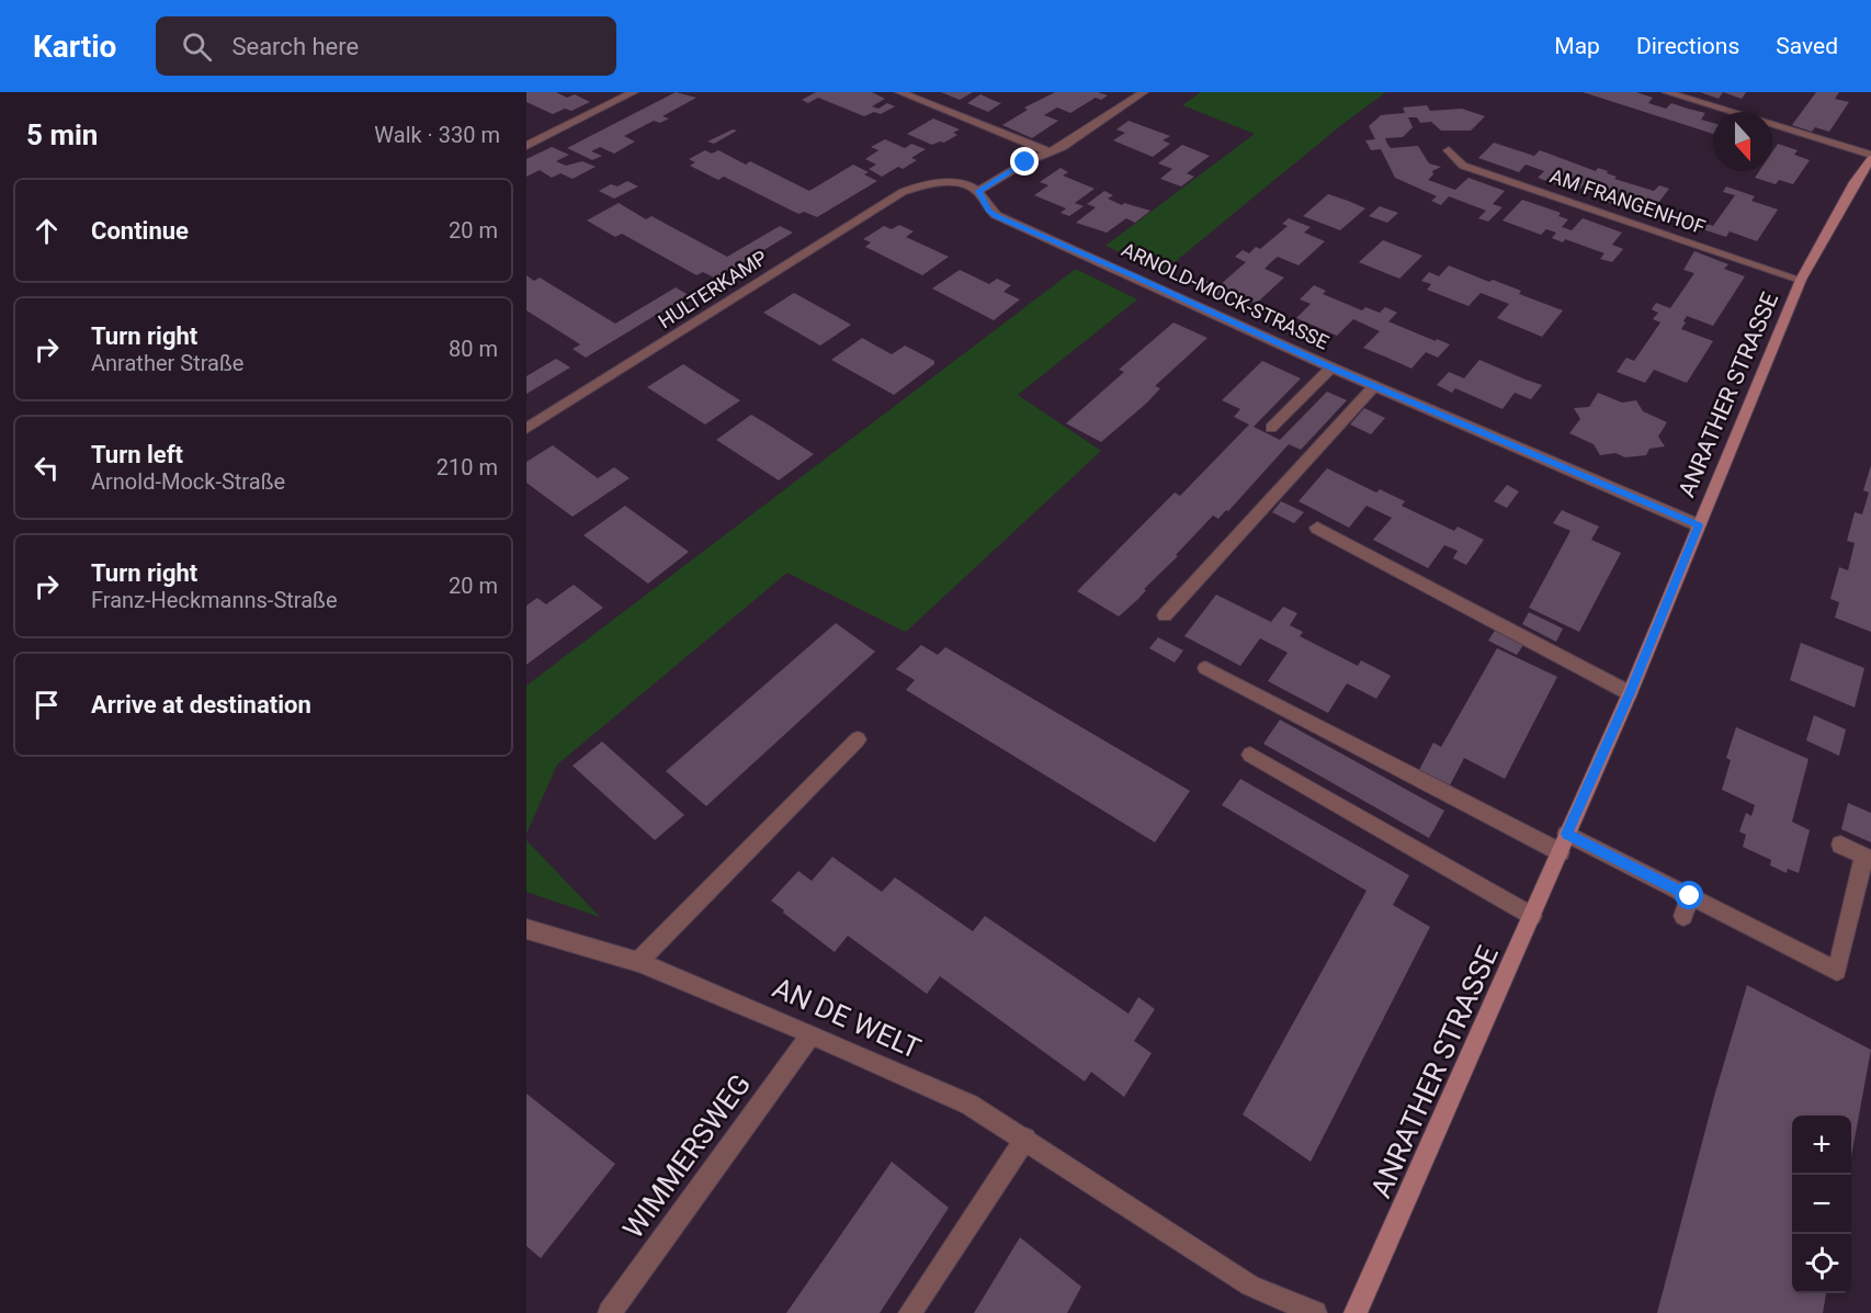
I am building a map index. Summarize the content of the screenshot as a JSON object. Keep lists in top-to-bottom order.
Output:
{
  "streets": {
    "main road": ["ANRATHER STRASSE"],
    "street": [
      "AM FRANGENHOF",
      "HULTERKAMP",
      "ARNOLD-MOCK-STRASSE",
      "AN DE WELT",
      "WIMMERSWEG"
    ]
  },
  "crossings": [
    ["AM FRANGENHOF", "ANRATHER STRASSE"],
    ["HULTERKAMP", "ARNOLD-MOCK-STRASSE"],
    ["ARNOLD-MOCK-STRASSE", "ANRATHER STRASSE"],
    ["AN DE WELT", "WIMMERSWEG"]
  ],
  "north": "bottom",
  "page": {
    "header": "Kartio",
    "search": "Search here",
    "nav": ["Map", "Directions", "Saved"],
    "heading": ["5 min", "Walk · 330 m"],
    "list": [
      ["Continue", "20 m"],
      ["Turn right", "Anrather Straße", "80 m"],
      ["Turn left", "Arnold-Mock-Straße", "210 m"],
      ["Turn right", "Franz-Heckmanns-Straße", "20 m"],
      "Arrive at destination"
    ],
    "map_buttons": ["+", "−"]
  }
}
